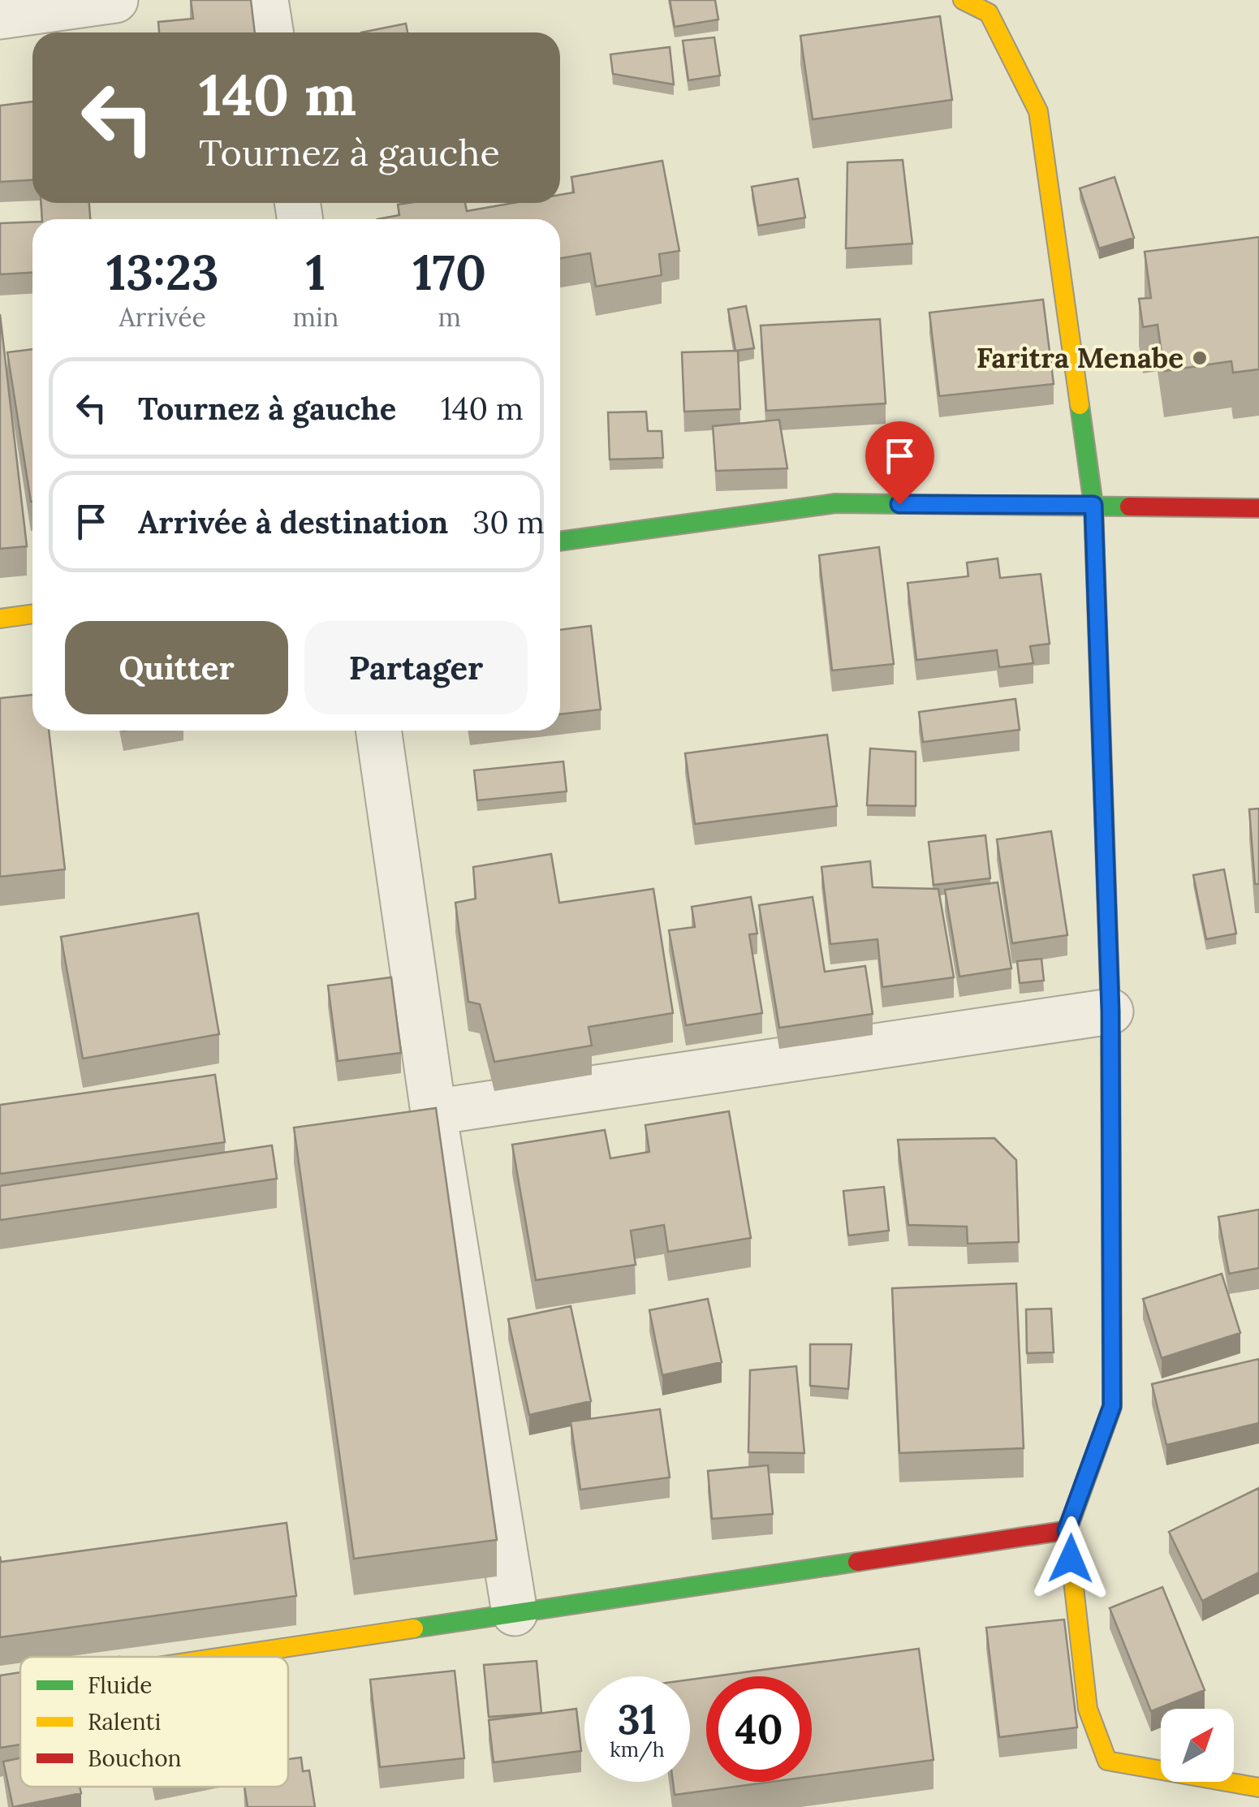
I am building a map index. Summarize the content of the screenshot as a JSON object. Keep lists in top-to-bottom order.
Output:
{
  "places": ["Faritra Menabe"],
  "legend": ["Fluide", "Ralenti", "Bouchon"],
  "north": "top right",
  "page": {
    "turn": ["140 m", "Tournez à gauche"],
    "eta": [
      "13:23",
      "Arrivée",
      "1",
      "min",
      "170",
      "m"
    ],
    "list": [
      {
        "name": "Tournez à gauche",
        "value": "140 m"
      },
      {
        "name": "Arrivée à destination",
        "value": "30 m"
      }
    ],
    "buttons": ["Quitter", "Partager"],
    "speed": "31 km/h",
    "limit": "40"
  }
}
